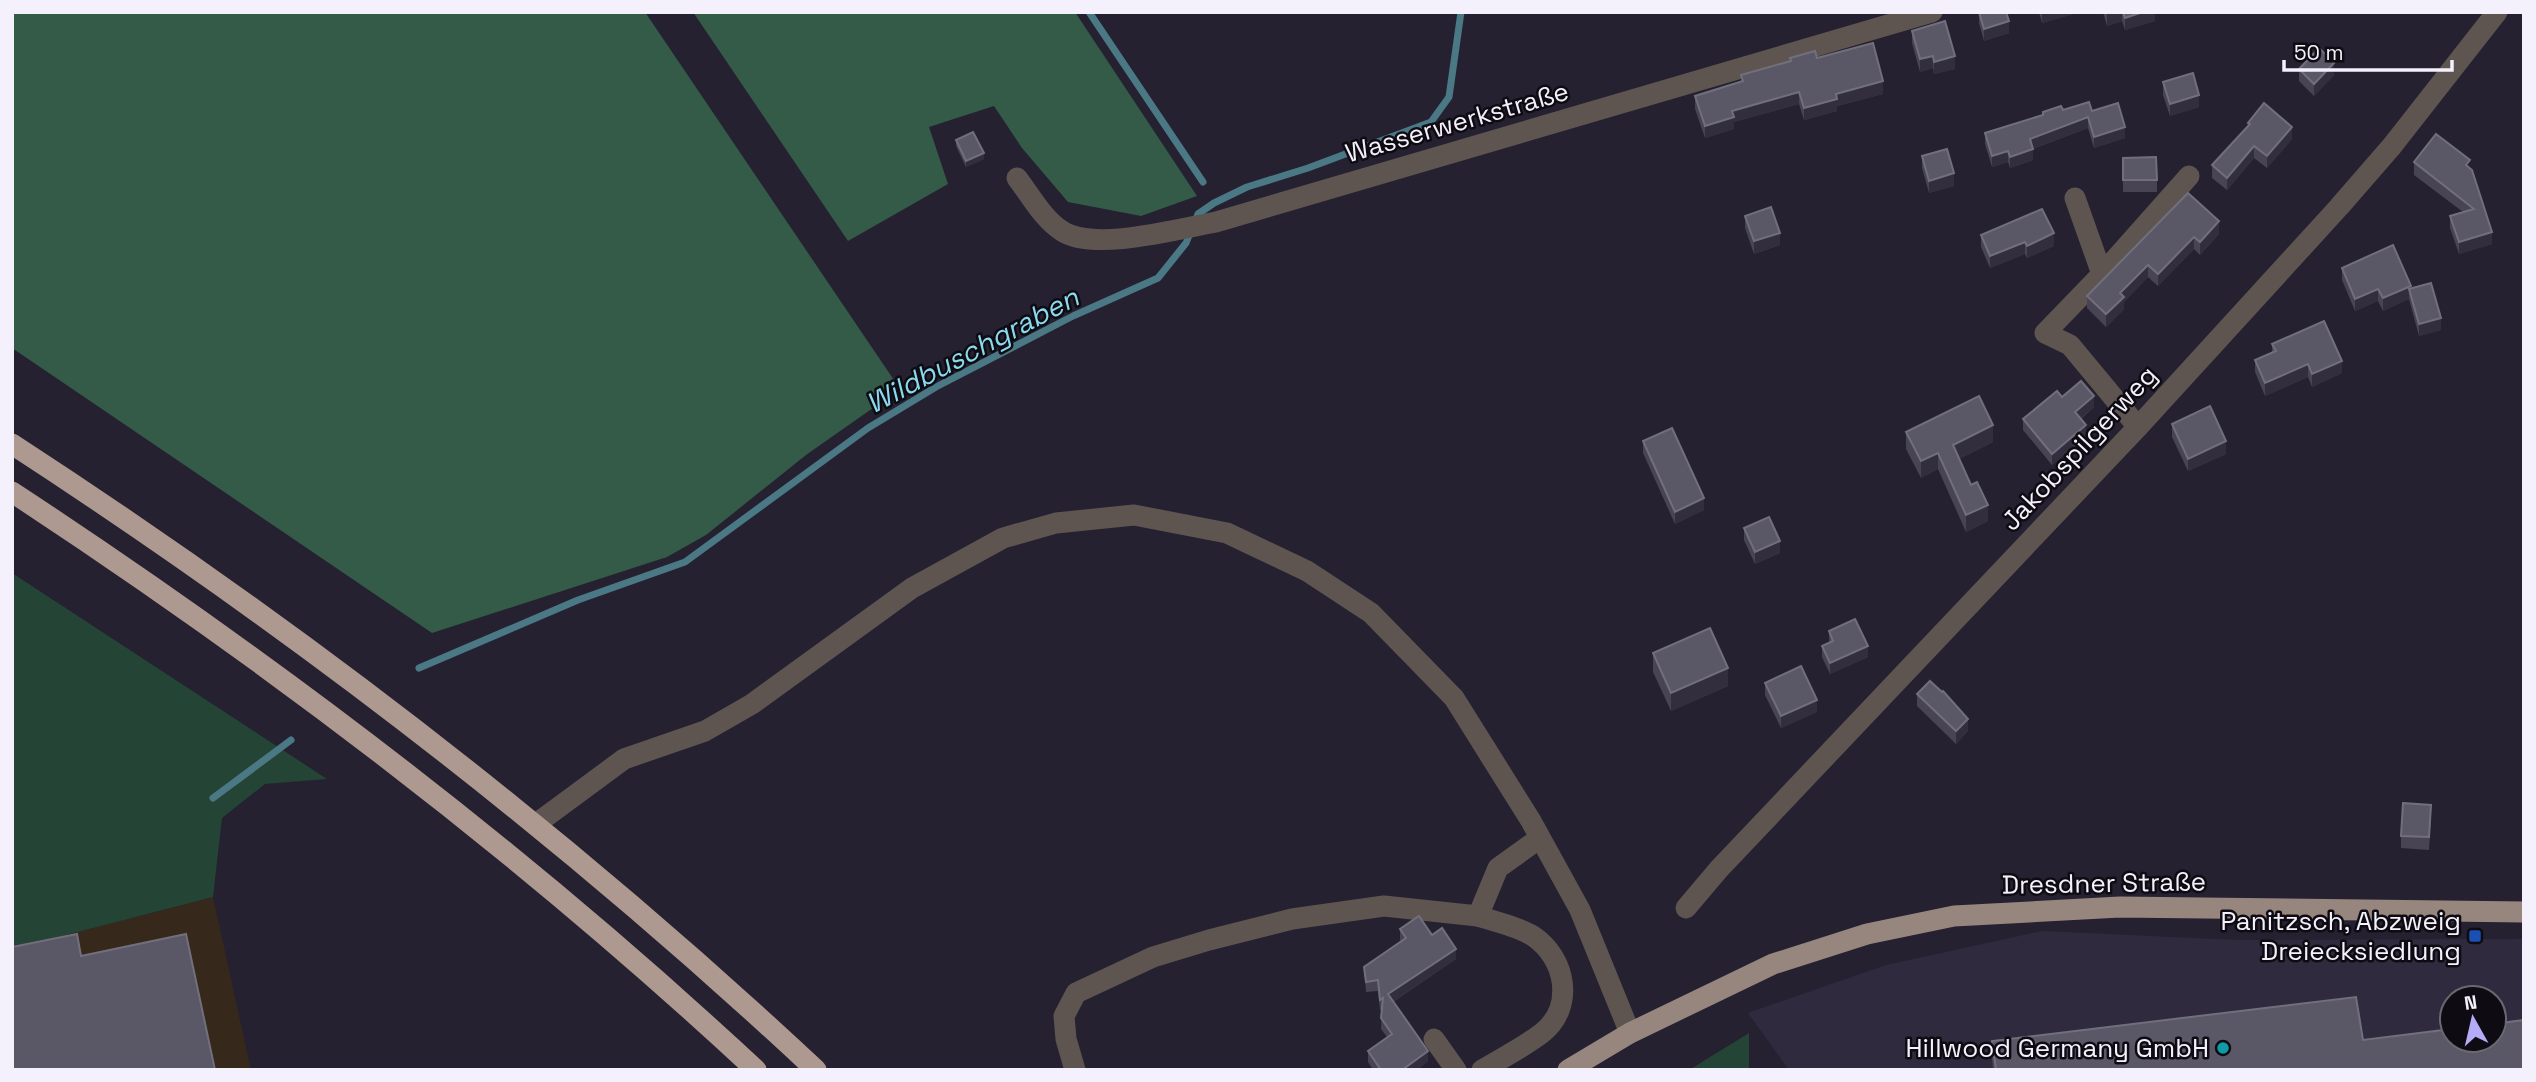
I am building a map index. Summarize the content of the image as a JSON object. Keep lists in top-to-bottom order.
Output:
{
  "streets": {
    "main road": ["Dresdner Straße"],
    "street": ["Wasserwerkstraße", "Jakobspilgerweg"]
  },
  "water": ["Wildbuschgraben"],
  "places": {
    "transit": ["Panitzsch, Abzweig Dreiecksiedlung"],
    "other": ["Hillwood Germany GmbH"]
  },
  "scale_bar": "50 m",
  "north": "top"
}
